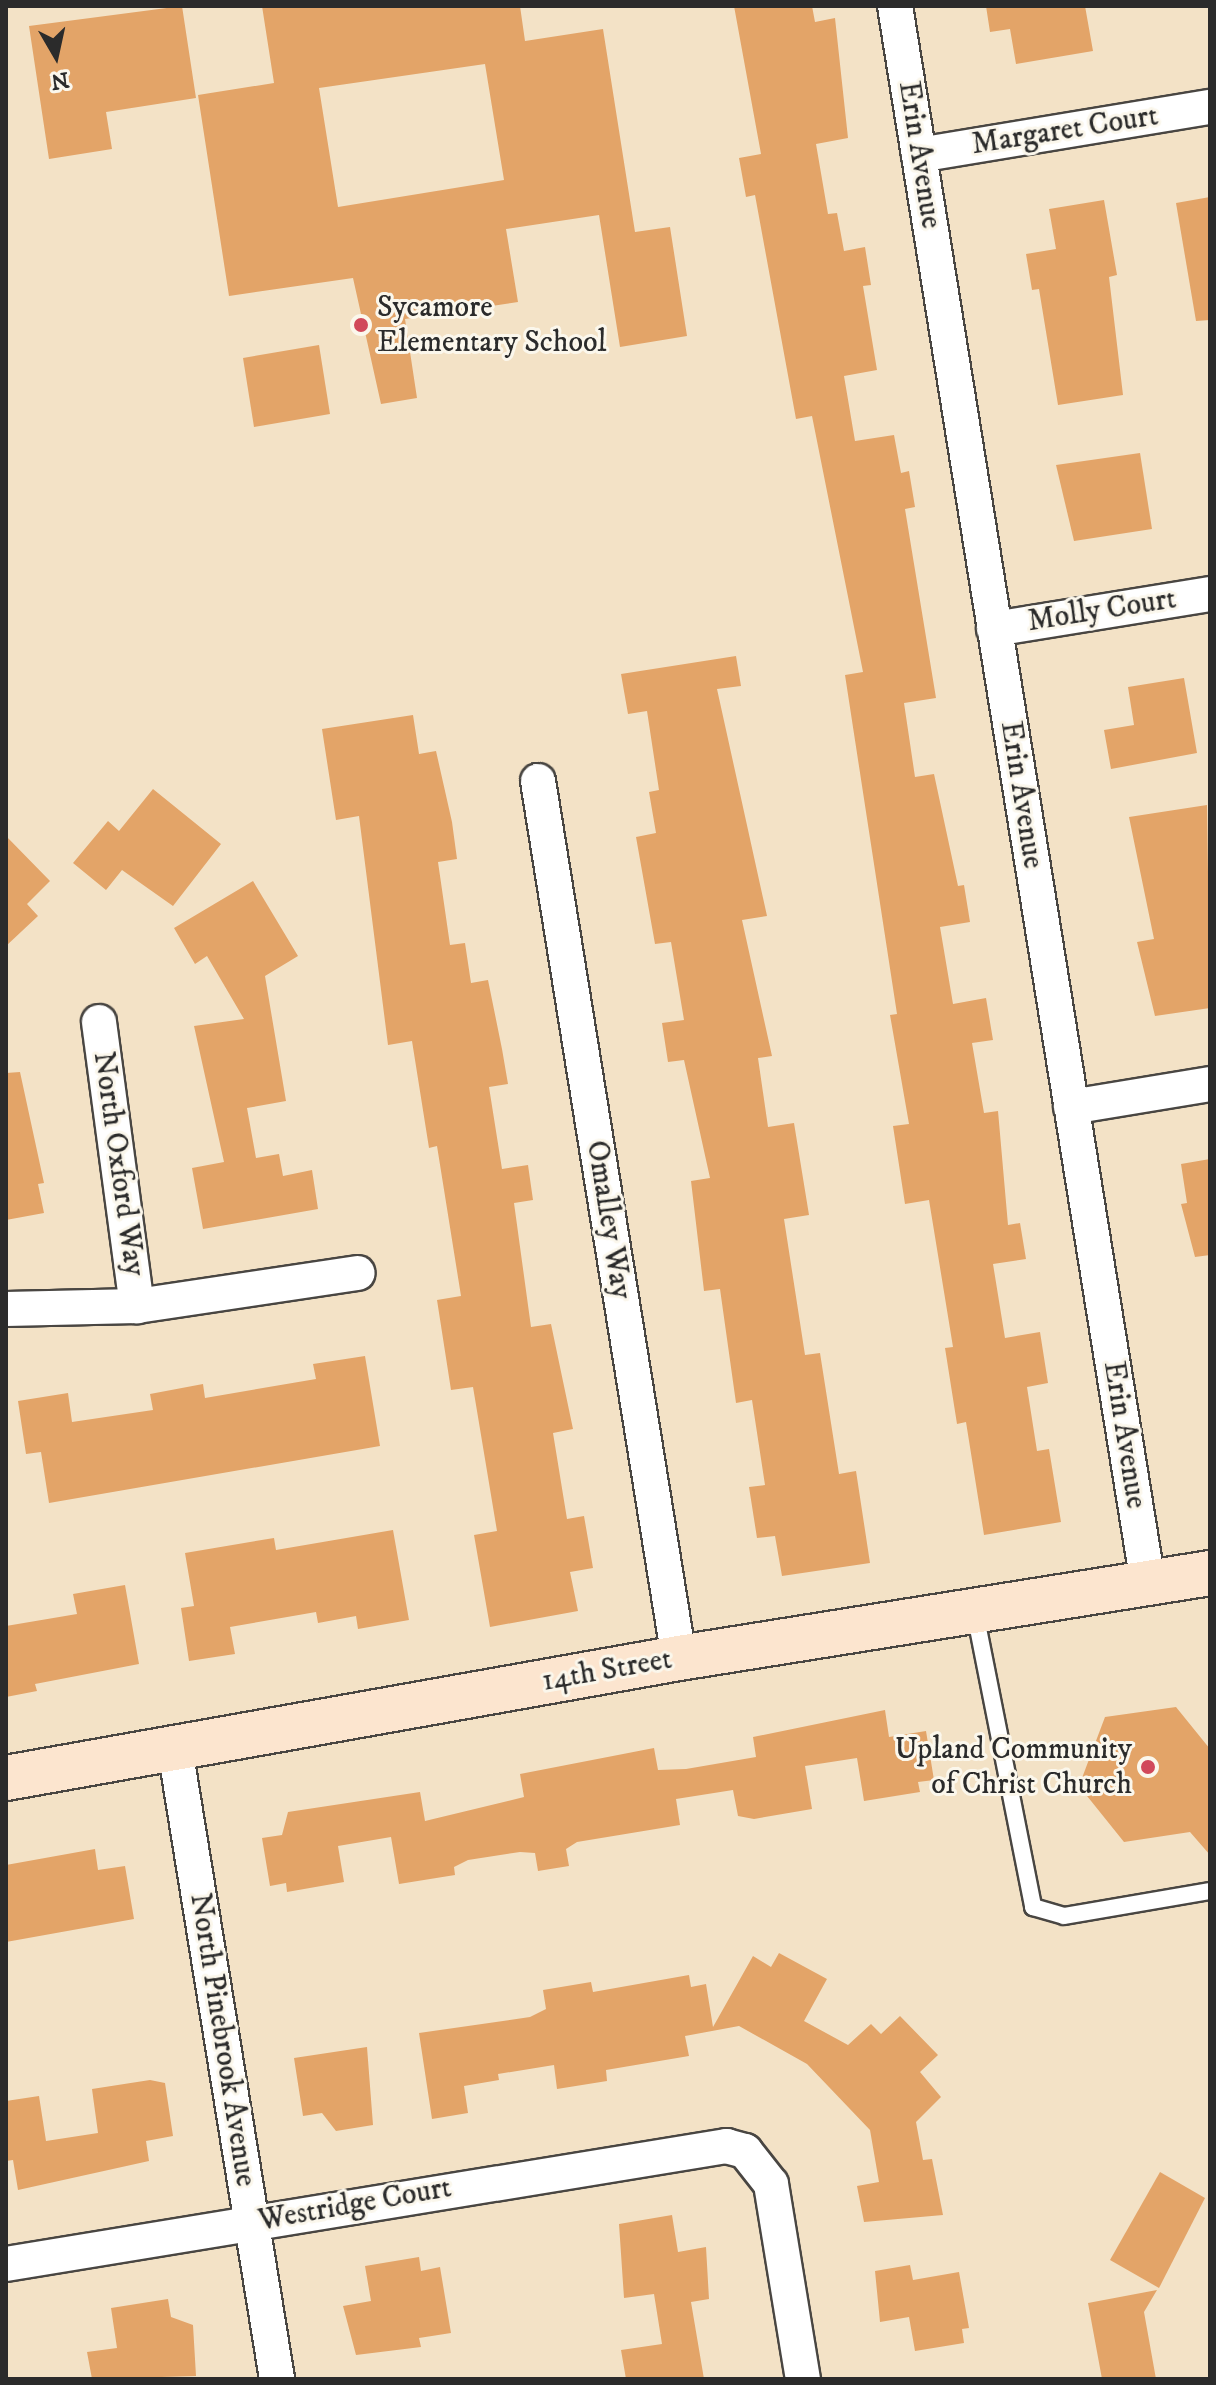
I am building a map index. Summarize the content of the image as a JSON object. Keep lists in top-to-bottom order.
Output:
{
  "streets": {
    "street": [
      "Margaret Court",
      "Erin Avenue",
      "Molly Court",
      "North Oxford Way",
      "Omalley Way",
      "14th Street",
      "North Pinebrook Avenue",
      "Westridge Court"
    ]
  },
  "crossings": [
    ["Margaret Court", "Erin Avenue"],
    ["Erin Avenue", "Molly Court"],
    ["Erin Avenue", "14th Street"],
    ["Omalley Way", "14th Street"],
    ["14th Street", "North Pinebrook Avenue"],
    ["North Pinebrook Avenue", "Westridge Court"]
  ],
  "places": ["Sycamore Elementary School", "Upland Community of Christ Church"],
  "north": "bottom"
}
